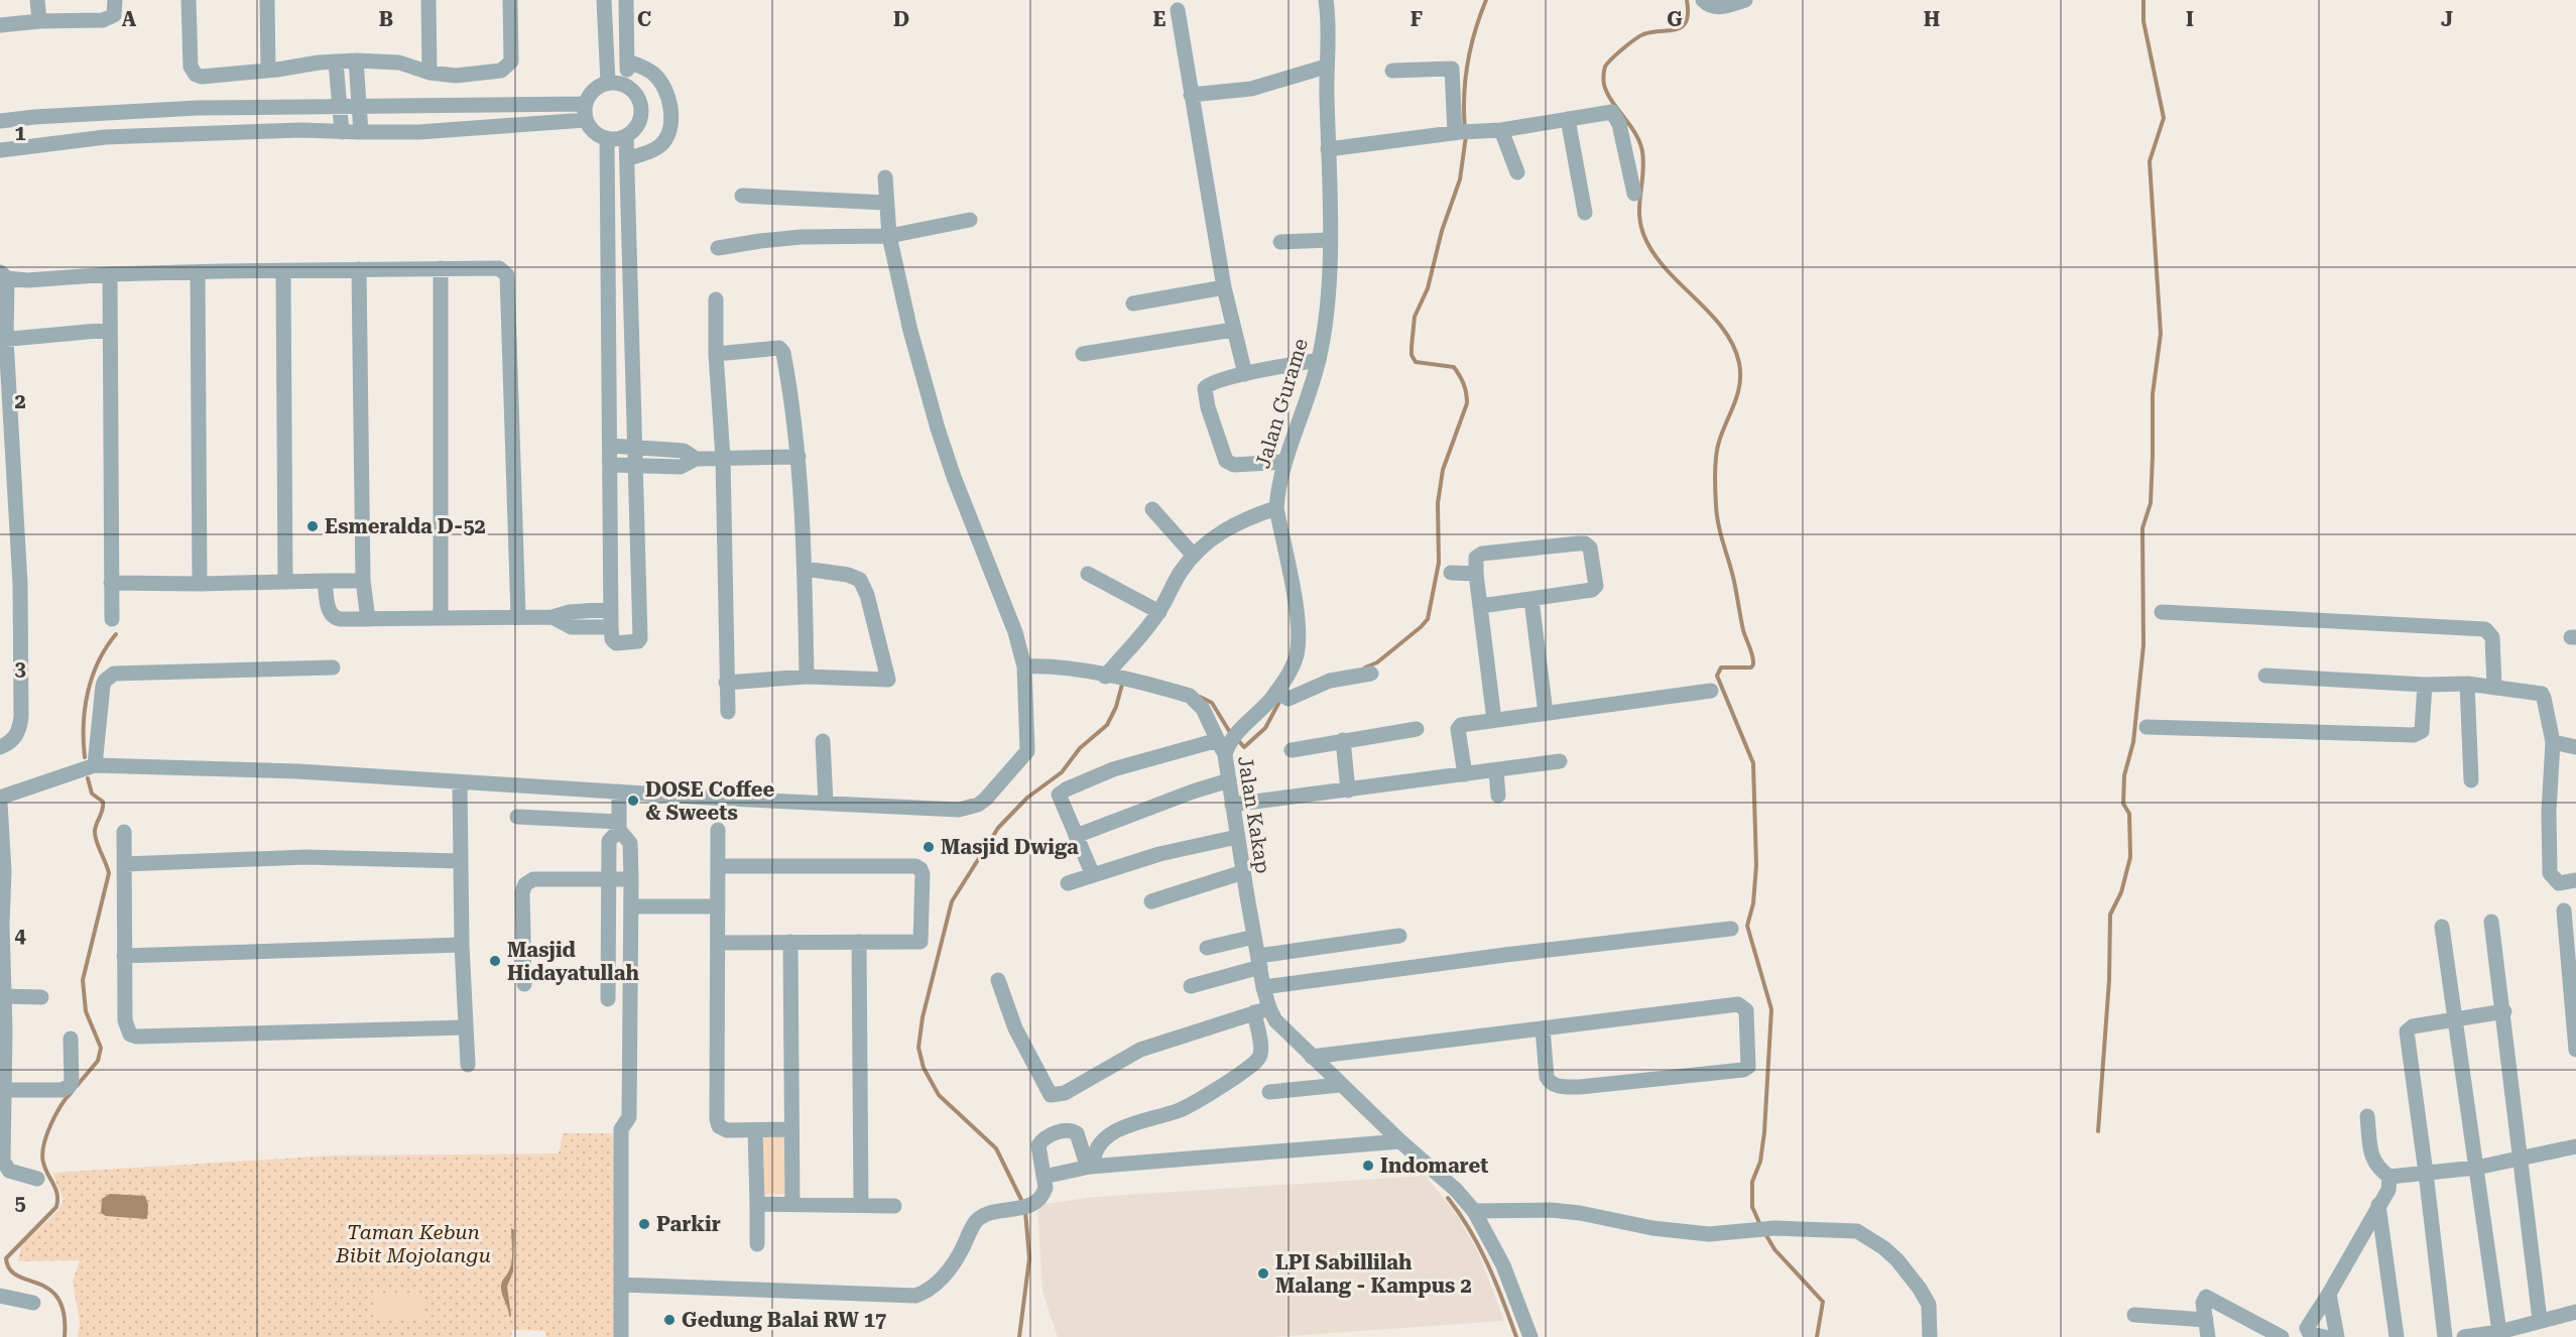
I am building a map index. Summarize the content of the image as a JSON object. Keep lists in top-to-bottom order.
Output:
{
  "streets": {
    "street": ["Jalan Gurame", "Jalan Kakap"]
  },
  "crossings": [
    ["Jalan Gurame", "Jalan Kakap"]
  ],
  "parks": ["Taman Kebun Bibit Mojolangu"],
  "places": [
    "Esmeralda D-52",
    "DOSE Coffee & Sweets",
    "Masjid Dwiga",
    "Masjid Hidayatullah",
    "Indomaret",
    "Parkir",
    "LPI Sabillilah Malang - Kampus 2",
    "Gedung Balai RW 17"
  ],
  "grid": {
    "columns": [
      "A",
      "B",
      "C",
      "D",
      "E",
      "F",
      "G",
      "H",
      "I",
      "J"
    ],
    "rows": [
      "1",
      "2",
      "3",
      "4",
      "5"
    ]
  }
}
